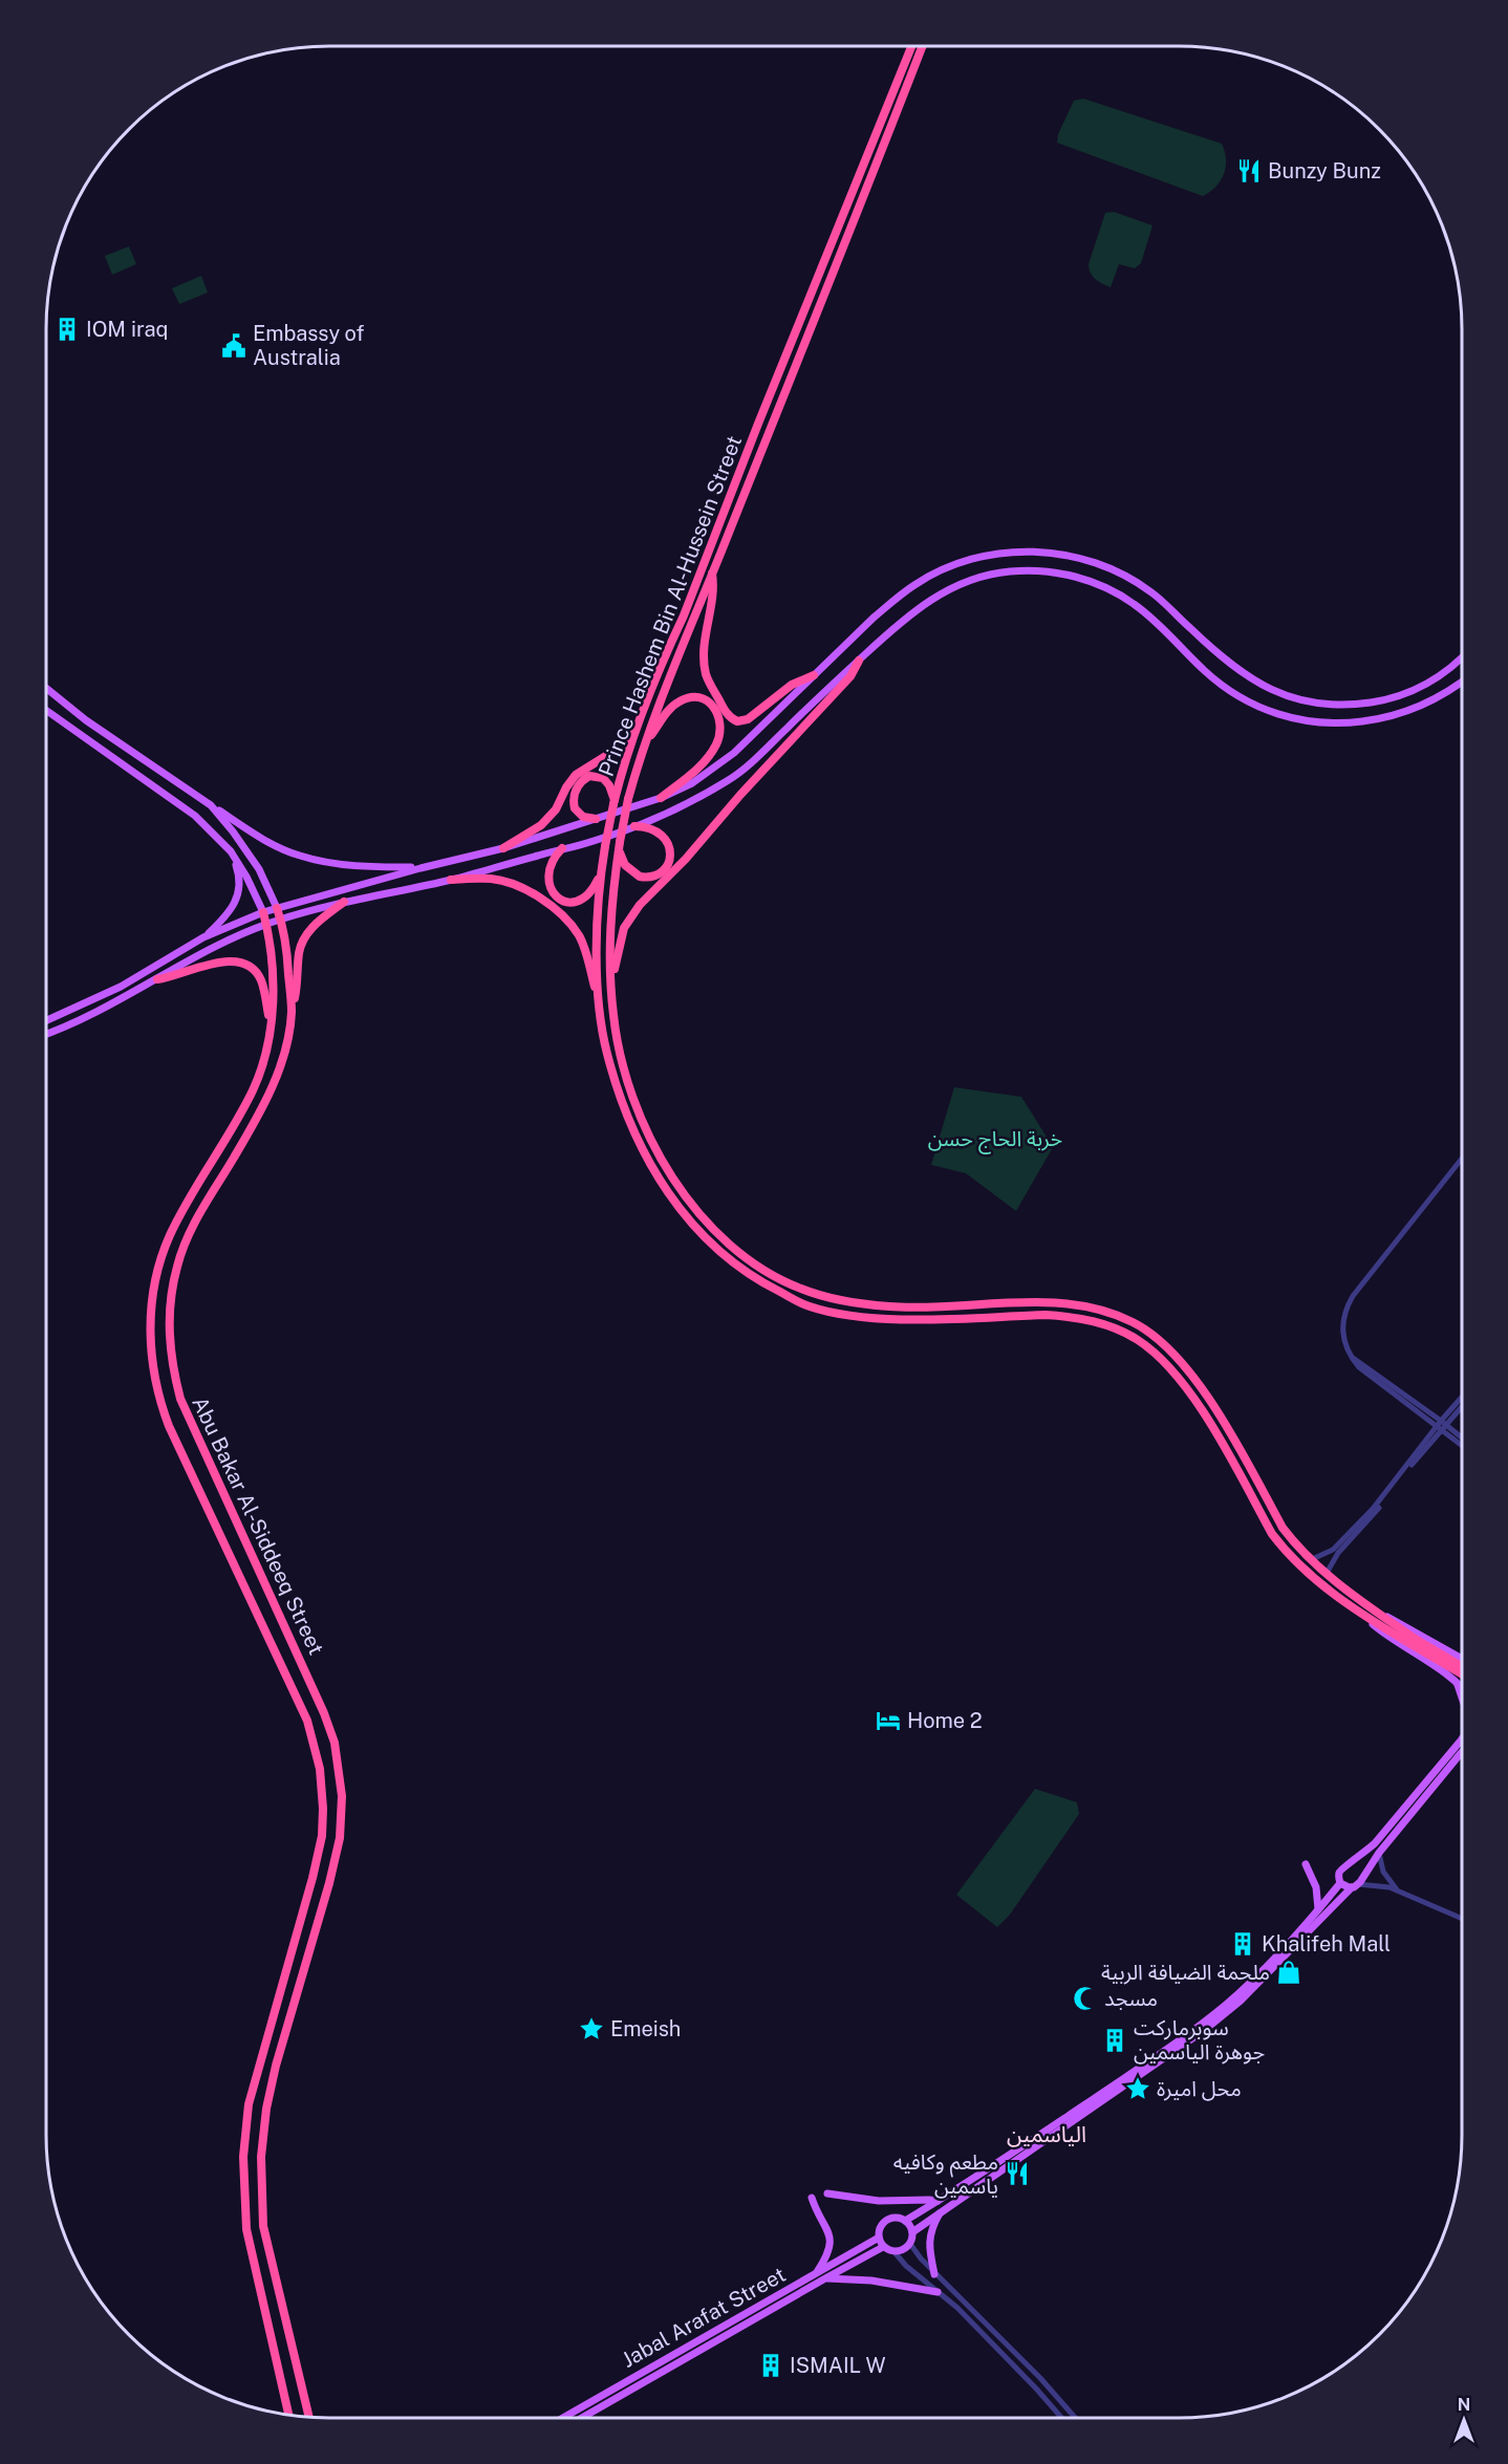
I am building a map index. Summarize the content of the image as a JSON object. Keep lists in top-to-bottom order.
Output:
{
  "streets": {
    "highway": ["Prince Hashem Bin Al-Hussein Street", "Abu Bakar Al-Siddeeq Street"],
    "main road": ["Jabal Arafat Street"]
  },
  "districts": ["الياسمين"],
  "parks": ["خربة الحاج حسن"],
  "places": {
    "restaurant": ["Bunzy Bunz", "مطعم وكافيه ياسمين"],
    "building": [
      "IOM iraq",
      "Khalifeh Mall",
      "سوبرماركت جوهرة الياسمين",
      "ISMAIL W"
    ],
    "public building": ["Embassy of Australia"],
    "hotel": ["Home 2"],
    "shop": ["ملحمة الضيافة الربية"],
    "mosque": ["مسجد"],
    "place": ["Emeish", "محل اميرة"]
  },
  "north": "top"
}
